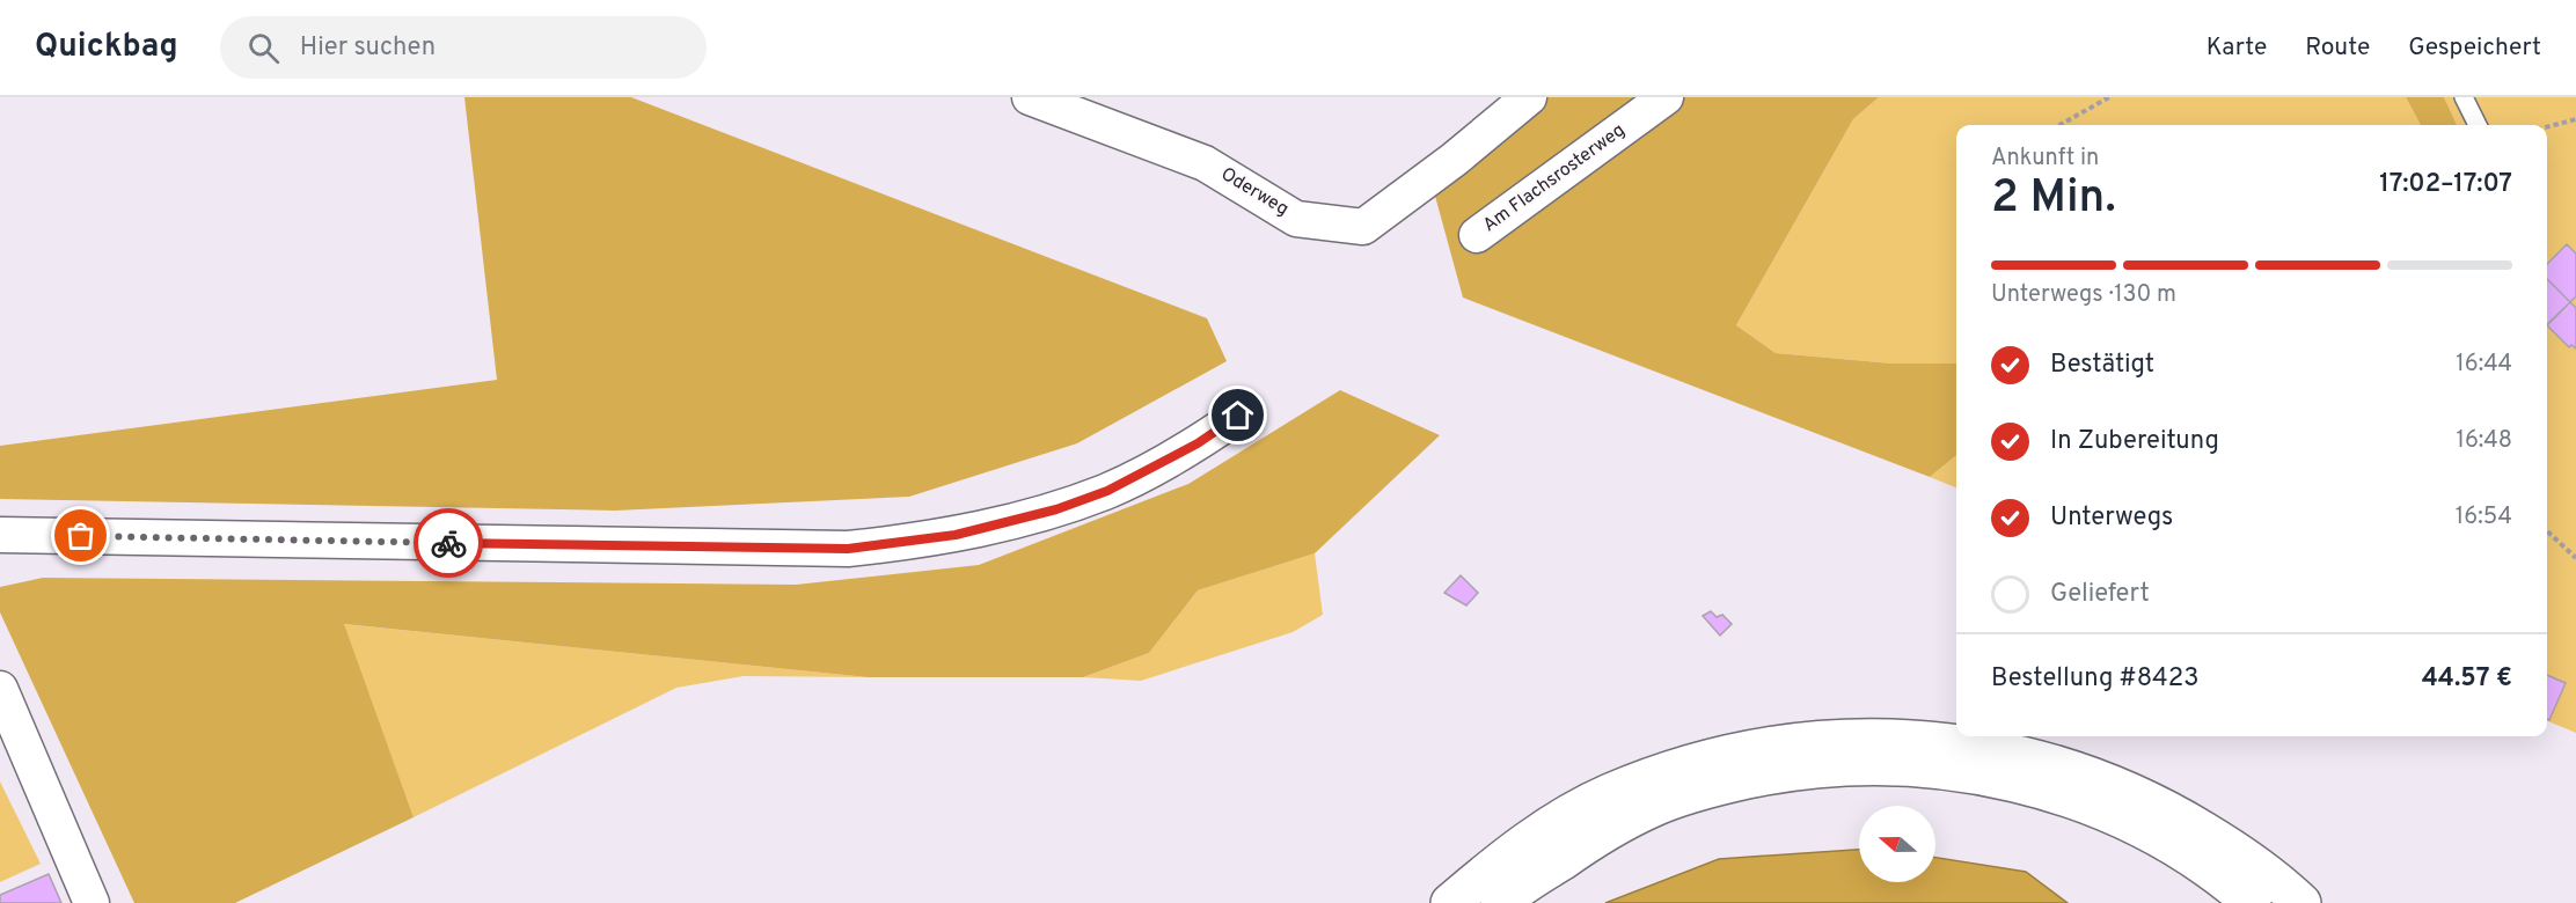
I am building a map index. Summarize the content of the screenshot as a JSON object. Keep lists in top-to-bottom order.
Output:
{
  "streets": {
    "street": ["Am Flachsrosterweg", "Oderweg"]
  },
  "north": "left",
  "page": {
    "header": "Quickbag",
    "search": "Hier suchen",
    "nav": ["Karte", "Route", "Gespeichert"],
    "heading": ["2 Min.", "Ankunft in", "17:02–17:07"],
    "panel": ["Bestellung #8423", "44.57 €"],
    "bar": "Unterwegs · 130 m",
    "list": [
      ["Bestätigt", "16:44"],
      ["In Zubereitung", "16:48"],
      ["Unterwegs", "16:54"],
      "Geliefert"
    ]
  }
}
